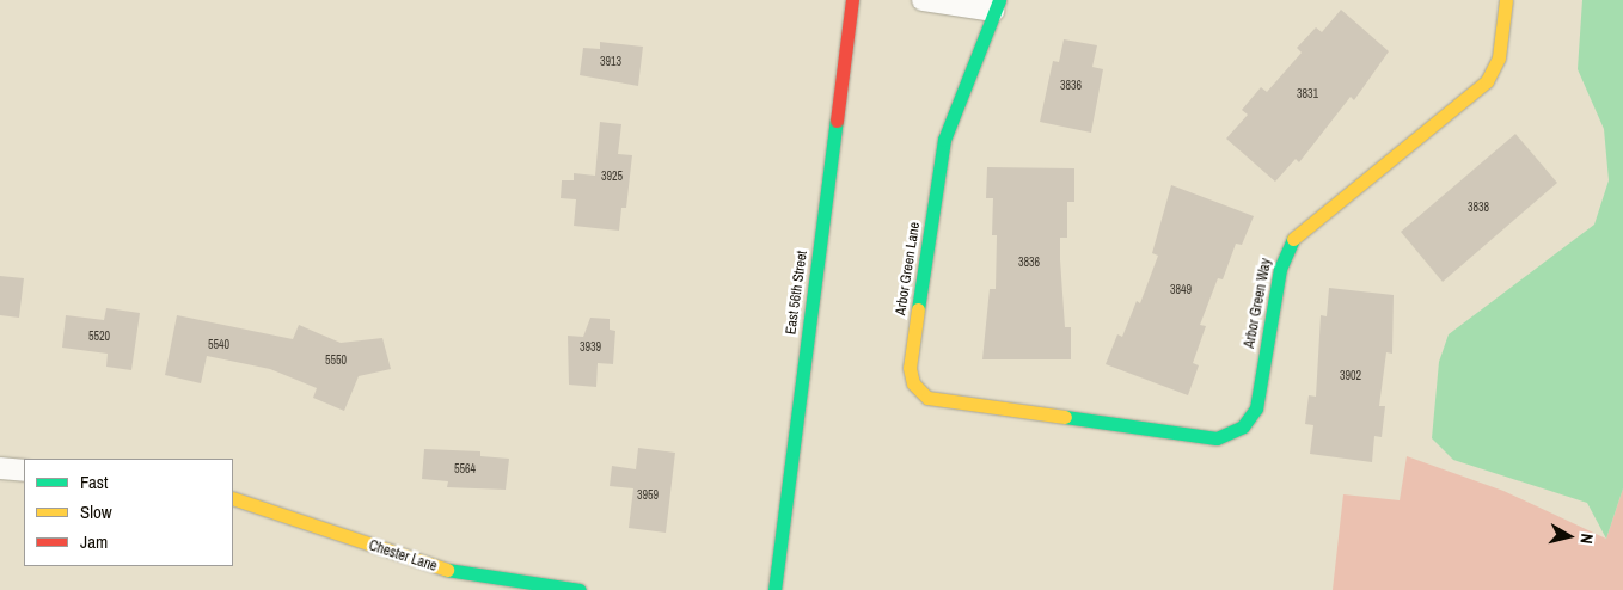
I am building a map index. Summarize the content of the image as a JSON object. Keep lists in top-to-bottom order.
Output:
{
  "streets": {
    "street": [
      "Arbor Green Lane",
      "East 56th Street",
      "Arbor Green Way",
      "Chester Lane"
    ]
  },
  "crossings": [
    ["Arbor Green Lane", "Arbor Green Way"]
  ],
  "house_numbers": [
    "3913",
    "3836",
    "3831",
    "3925",
    "3838",
    "3836",
    "3849",
    "5520",
    "5540",
    "3939",
    "5550",
    "3902",
    "5564",
    "3959"
  ],
  "legend": ["Fast", "Slow", "Jam"],
  "north": "right"
}
